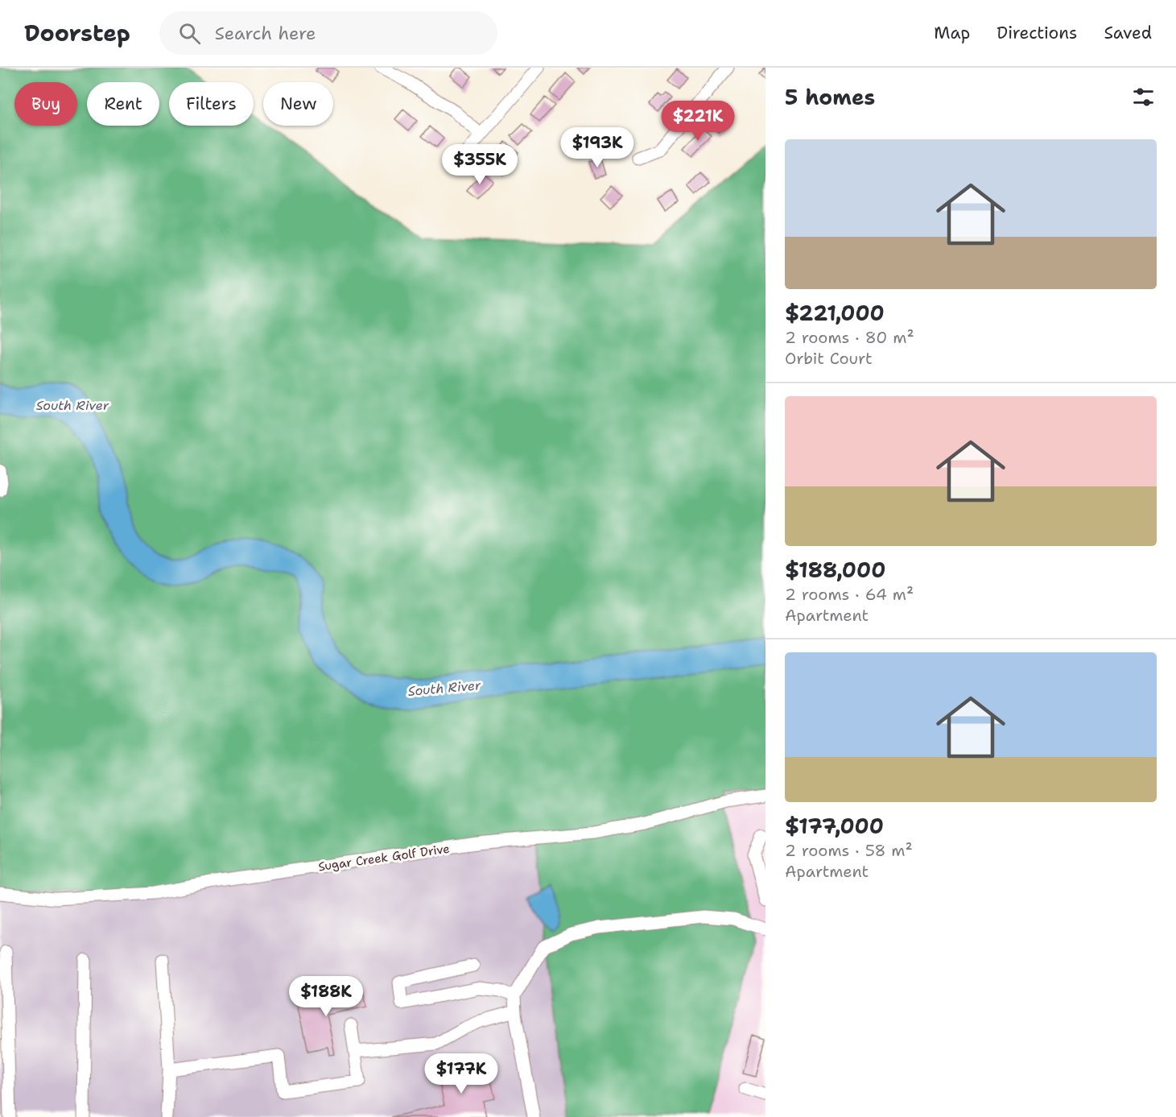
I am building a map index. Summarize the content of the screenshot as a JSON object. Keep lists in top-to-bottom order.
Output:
{
  "streets": {
    "street": ["Sugar Creek Golf Drive"]
  },
  "water": ["South River"],
  "page": {
    "header": "Doorstep",
    "search": "Search here",
    "nav": ["Map", "Directions", "Saved"],
    "heading": "5 homes",
    "chip": [
      "Buy",
      "Rent",
      "Filters",
      "New"
    ],
    "price": [
      "$221K",
      "$193K",
      "$355K",
      "$188K",
      "$177K"
    ],
    "list": [
      {
        "name": "$221,000",
        "note": "2 rooms · 80 m² · Orbit Court"
      },
      {
        "name": "$188,000",
        "note": "2 rooms · 64 m² · Apartment"
      },
      {
        "name": "$177,000",
        "note": "2 rooms · 58 m² · Apartment"
      }
    ]
  }
}
